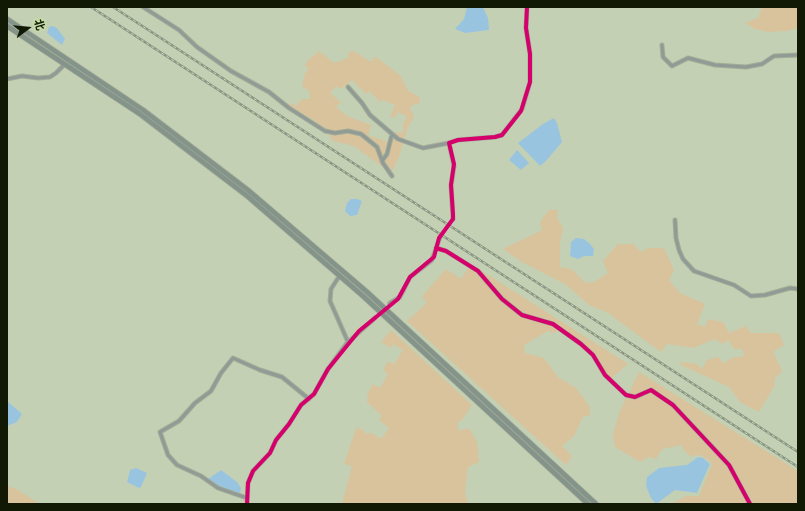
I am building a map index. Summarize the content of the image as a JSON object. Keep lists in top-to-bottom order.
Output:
{
  "north": "right"
}
